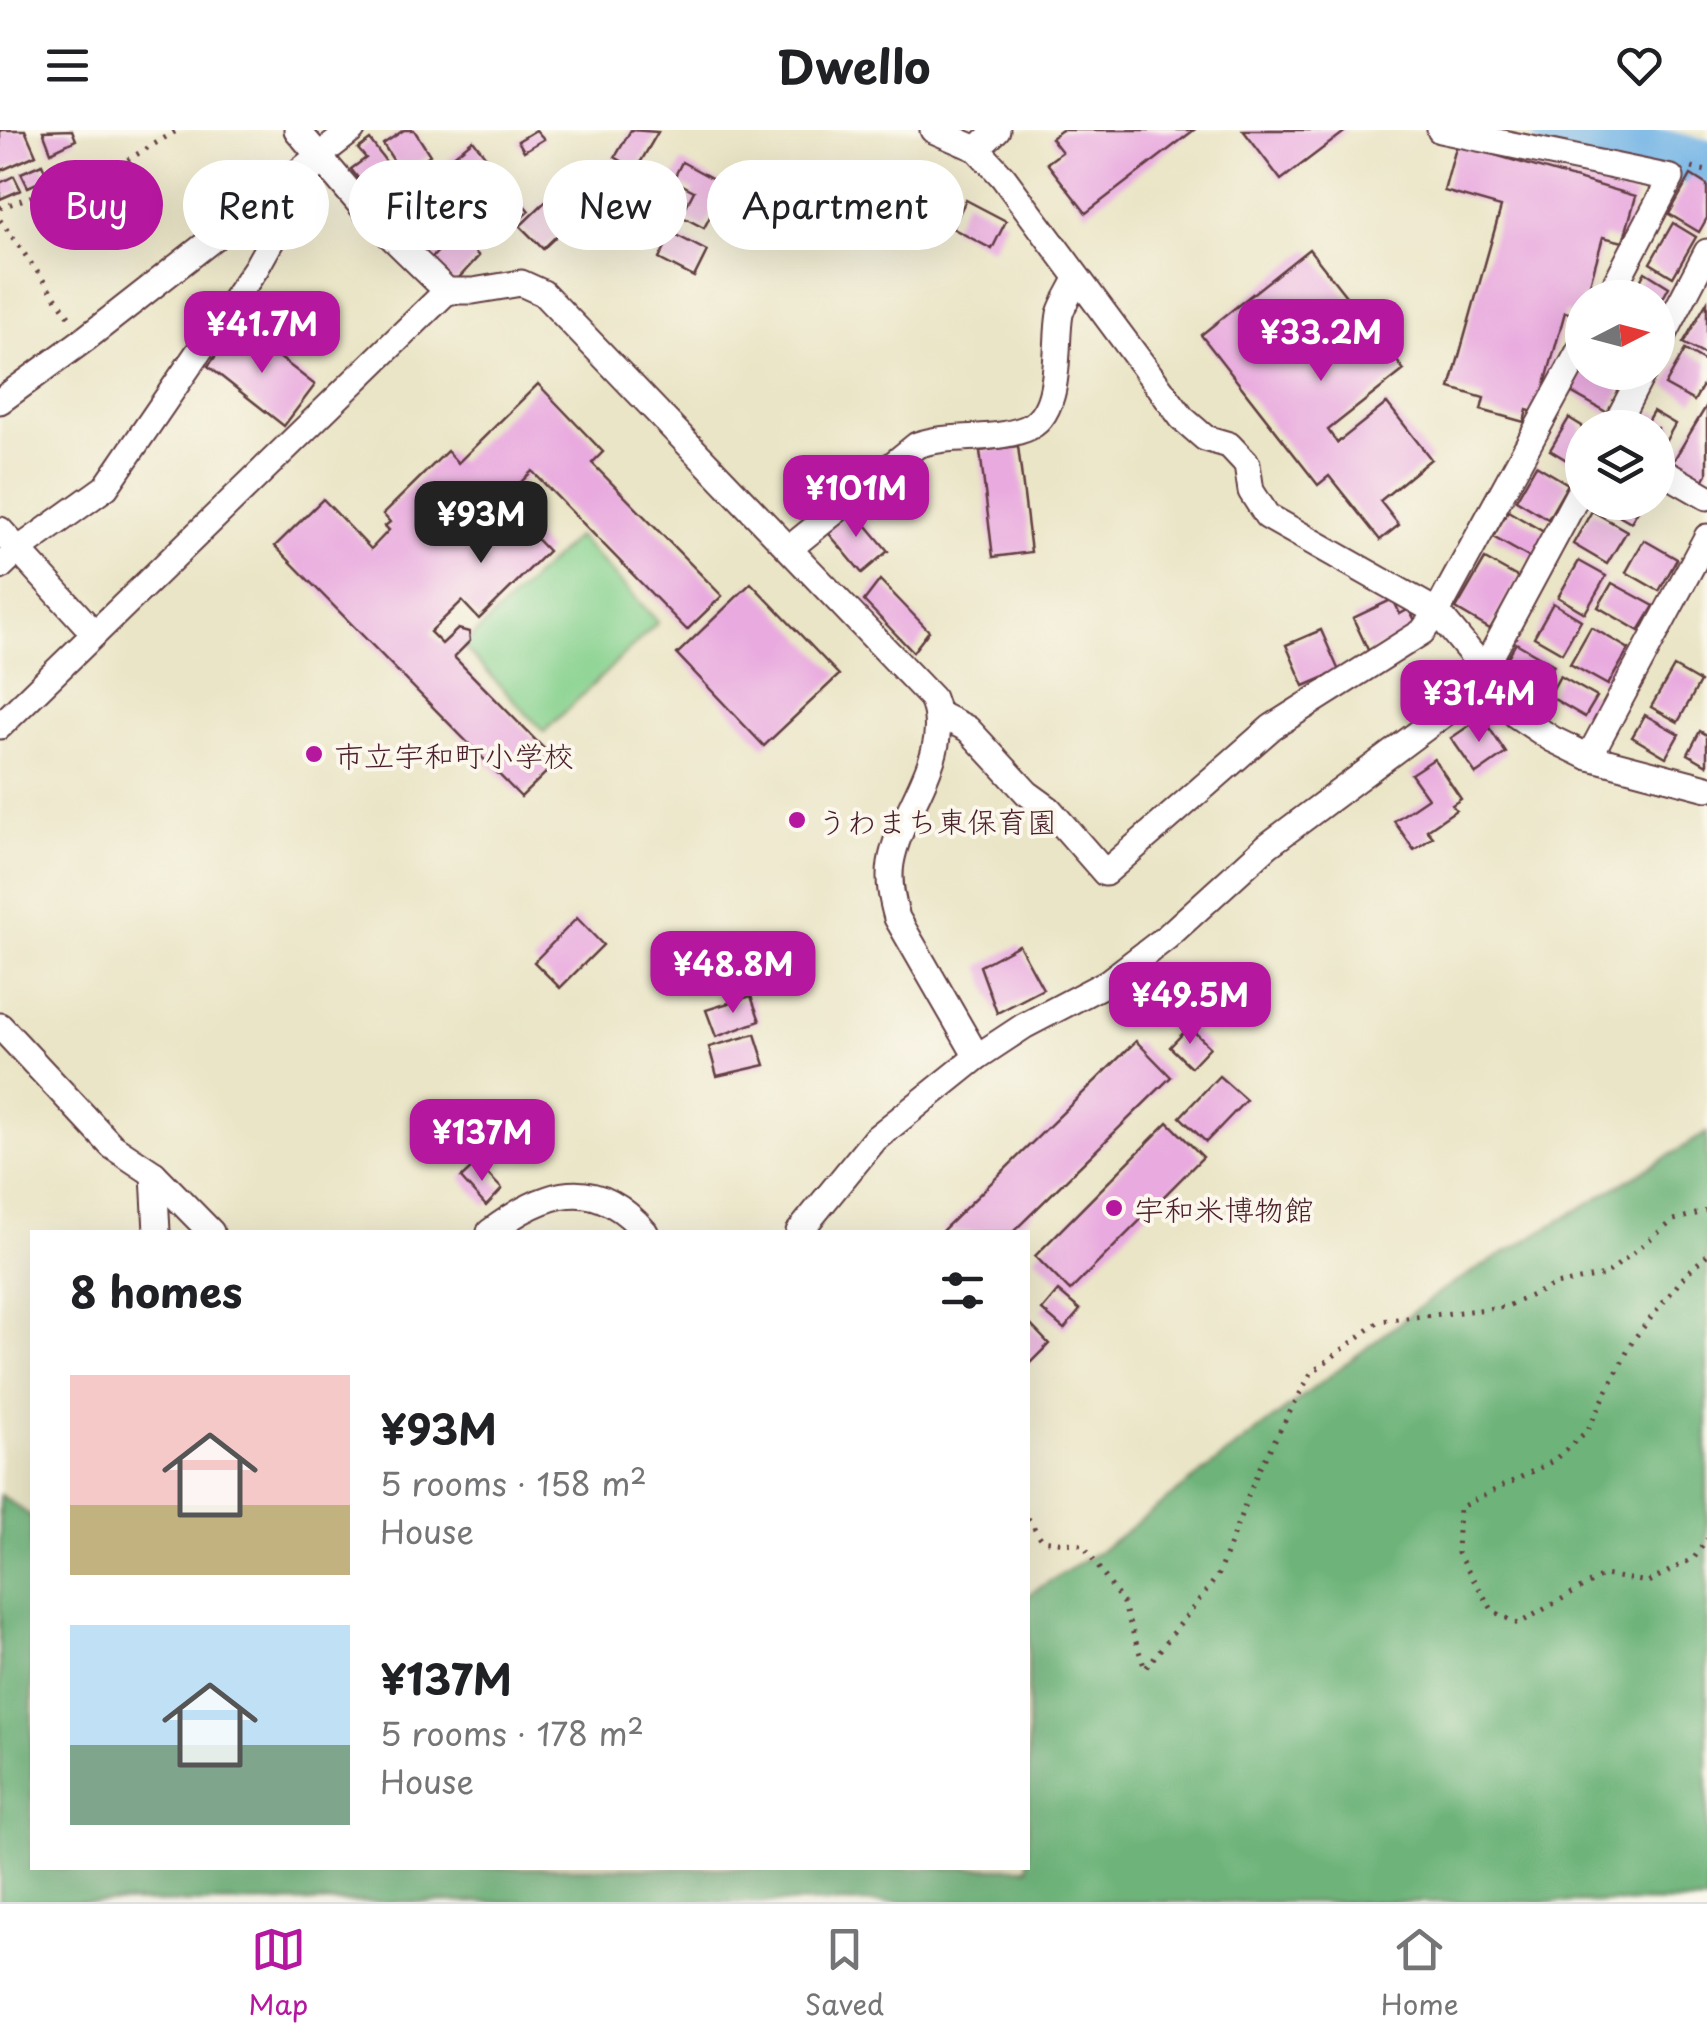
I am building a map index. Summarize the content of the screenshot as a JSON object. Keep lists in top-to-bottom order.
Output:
{
  "places": ["市立宇和町小学校", "うわまち東保育園", "宇和米博物館"],
  "north": "right",
  "page": {
    "header": "Dwello",
    "chip": [
      "Buy",
      "Rent",
      "Filters",
      "New",
      "Apartment"
    ],
    "price": [
      "¥41.7M",
      "¥33.2M",
      "¥101M",
      "¥93M",
      "¥31.4M",
      "¥48.8M",
      "¥49.5M",
      "¥137M"
    ],
    "heading": "8 homes",
    "list": [
      {
        "name": "¥93M",
        "note": "5 rooms · 158 m² · House"
      },
      {
        "name": "¥137M",
        "note": "5 rooms · 178 m² · House"
      }
    ],
    "tabs": ["Map", "Saved", "Home"]
  }
}
